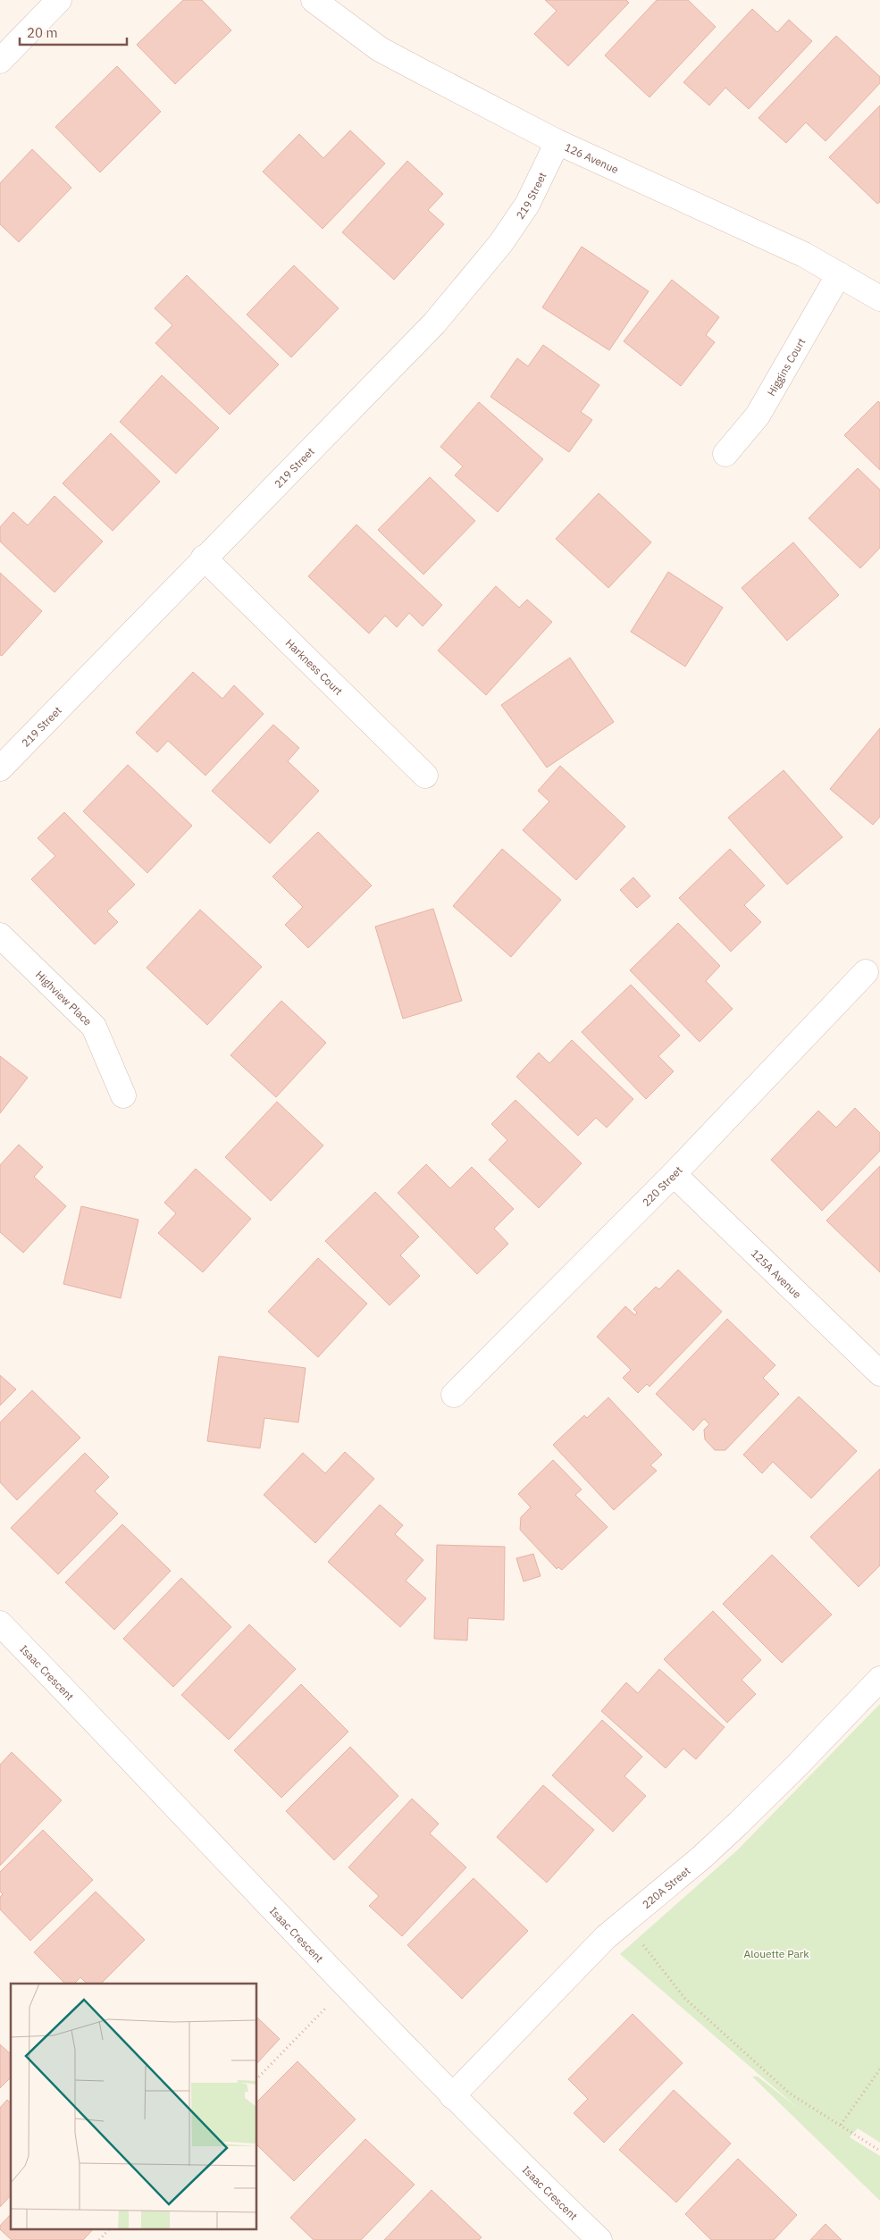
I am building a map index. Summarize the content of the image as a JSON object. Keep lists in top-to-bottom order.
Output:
{
  "streets": {
    "street": [
      "126 Avenue",
      "219 Street",
      "Higgins Court",
      "Harkness Court",
      "Highview Place",
      "220 Street",
      "125A Avenue",
      "Isaac Crescent",
      "220A Street"
    ]
  },
  "crossings": [
    ["126 Avenue", "219 Street"],
    ["126 Avenue", "Higgins Court"],
    ["219 Street", "Harkness Court"],
    ["220 Street", "125A Avenue"],
    ["Isaac Crescent", "220A Street"]
  ],
  "parks": ["Alouette Park"],
  "scale_bar": "20 m"
}
